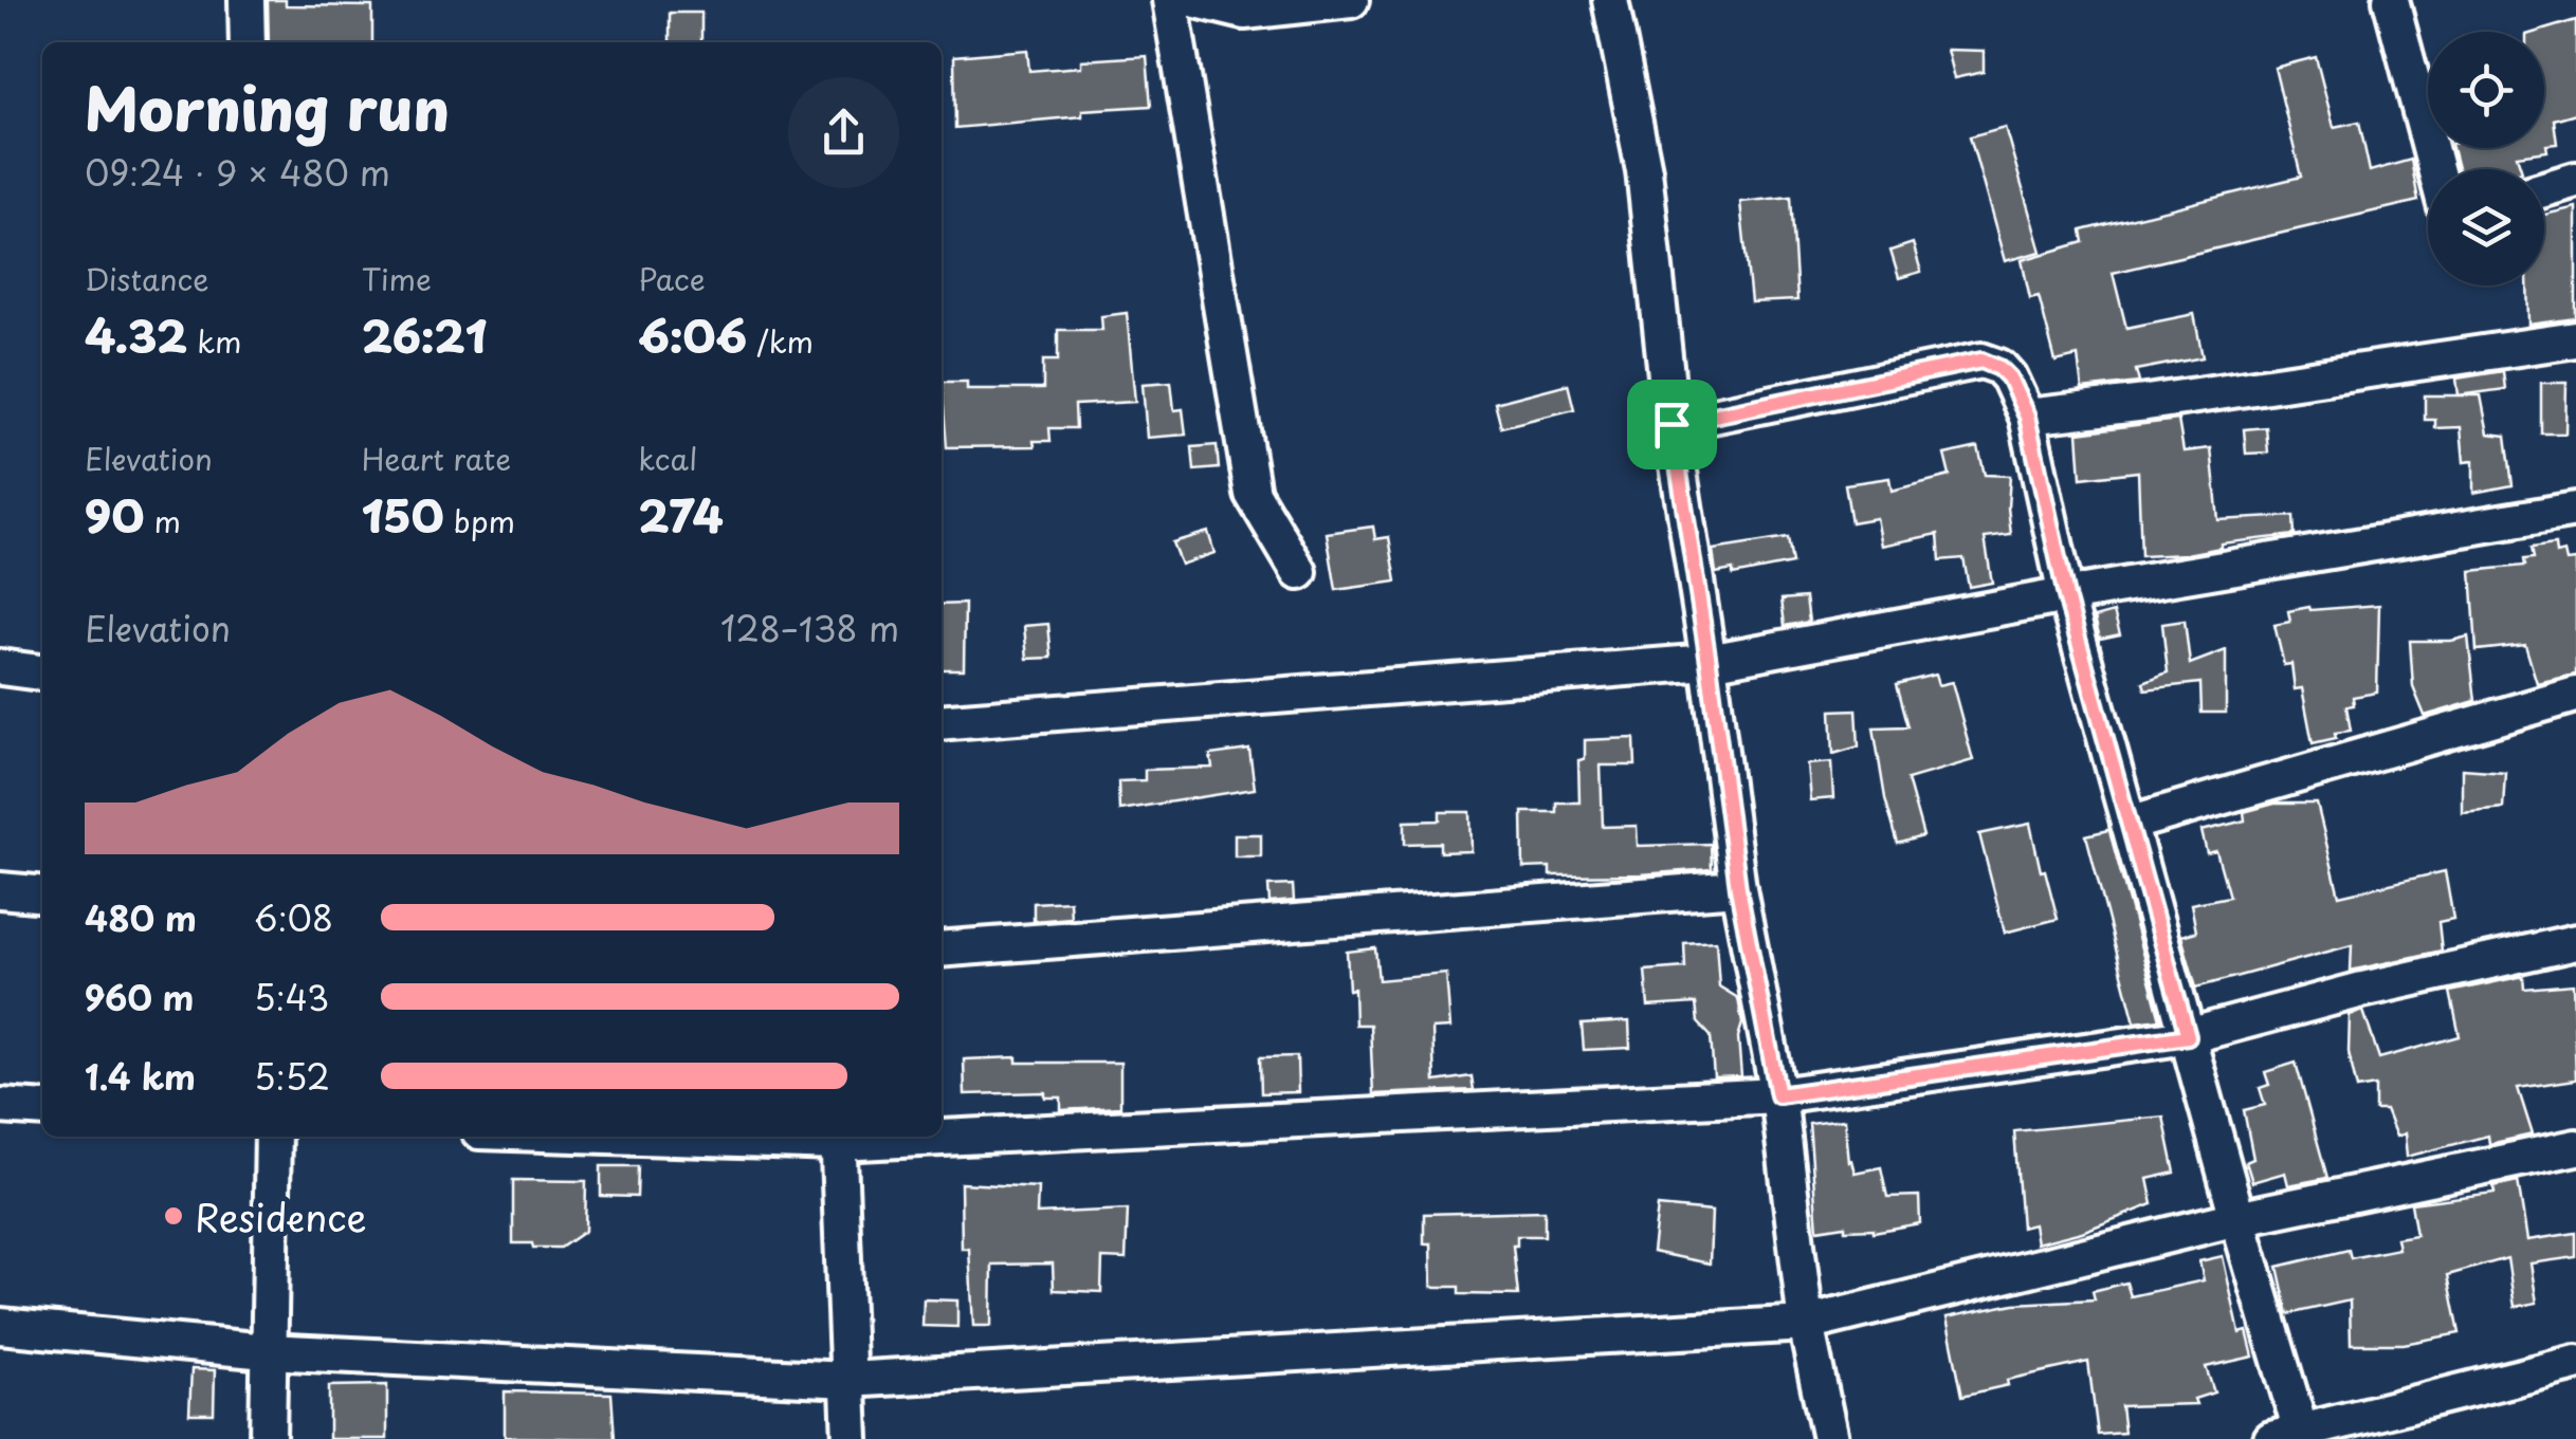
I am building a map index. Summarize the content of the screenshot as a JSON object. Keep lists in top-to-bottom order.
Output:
{
  "places": ["Residence"],
  "page": {
    "heading": ["Morning run", "09:24 · 9 × 480 m"],
    "stats": [
      ["Distance", "4.32 km"],
      ["Time", "26:21"],
      ["Pace", "6:06 /km"],
      ["Elevation", "90 m"],
      ["Heart rate", "150 bpm"],
      ["kcal", "274"]
    ],
    "chart": ["Elevation", "128–138 m"],
    "list": [
      {
        "name": "480 m",
        "note": "6:08"
      },
      {
        "name": "960 m",
        "note": "5:43"
      },
      {
        "name": "1.4 km",
        "note": "5:52"
      }
    ]
  }
}
